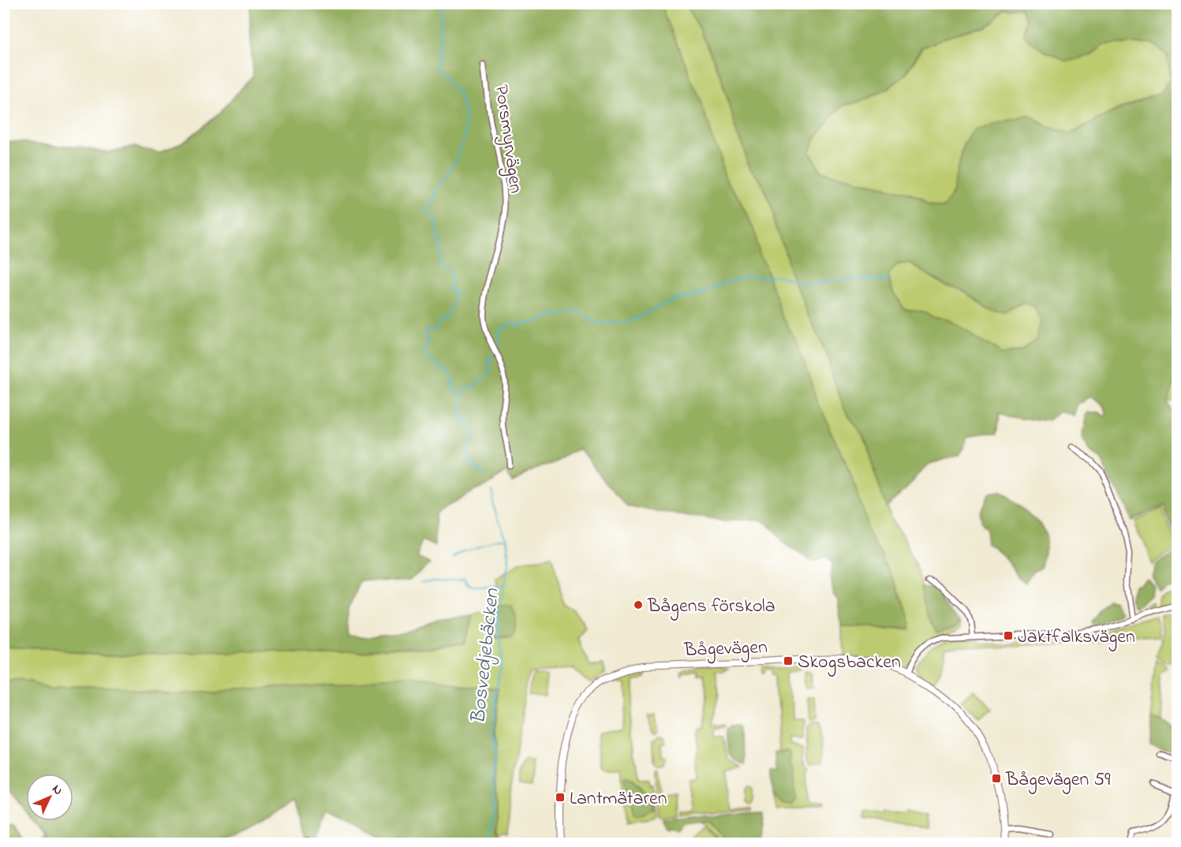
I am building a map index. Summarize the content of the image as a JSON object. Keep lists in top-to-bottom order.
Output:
{
  "streets": {
    "street": ["Porsmyrvägen", "Bågevägen"]
  },
  "water": ["Bosvedjebäcken"],
  "places": {
    "other": ["Bågens förskola"],
    "transit": [
      "Jaktfalksvägen",
      "Skogsbacken",
      "Bågevägen 59",
      "Lantmätaren"
    ]
  },
  "north": "top right"
}
